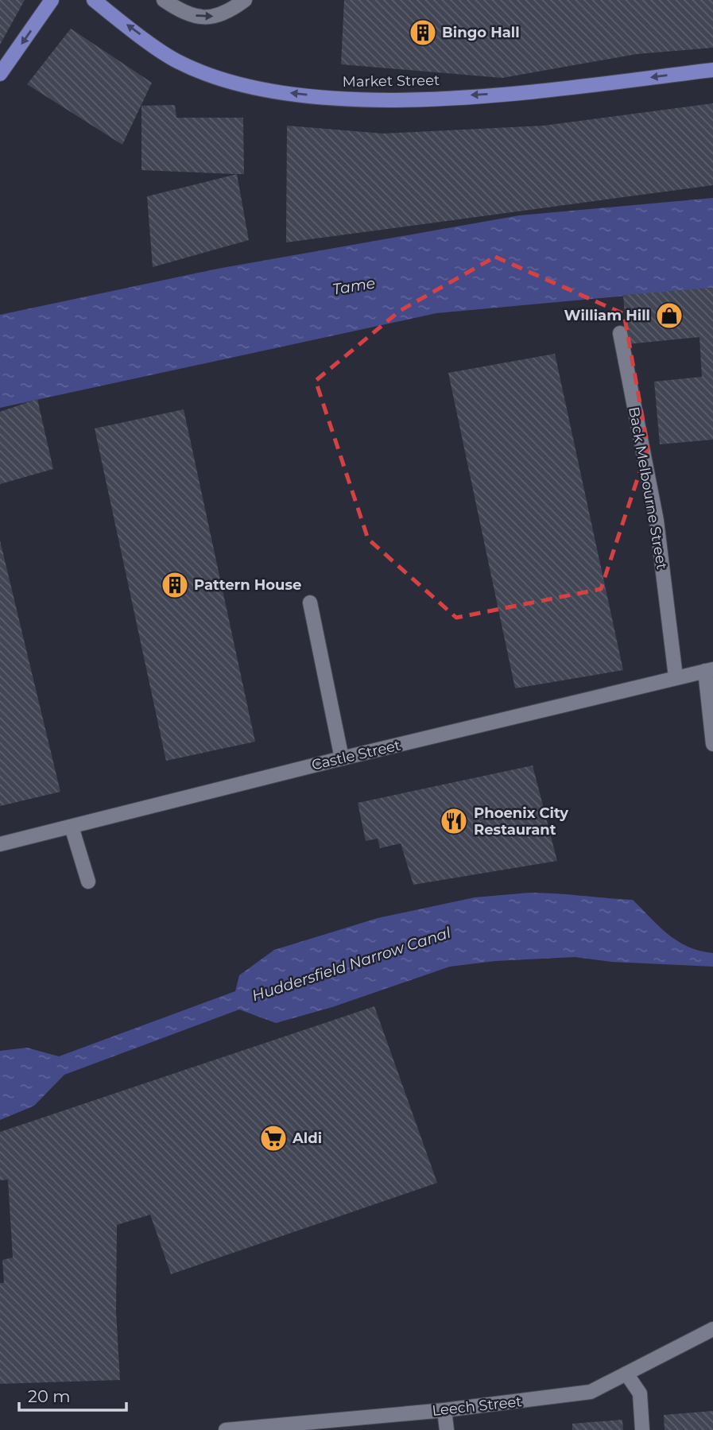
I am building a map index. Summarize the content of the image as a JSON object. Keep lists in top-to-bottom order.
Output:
{
  "streets": {
    "main road": ["Market Street"],
    "street": ["Back Melbourne Street", "Castle Street", "Leech Street"]
  },
  "crossings": [
    ["Back Melbourne Street", "Castle Street"]
  ],
  "one_way": ["Market Street"],
  "water": ["Tame", "Huddersfield Narrow Canal"],
  "places": {
    "building": ["Bingo Hall", "Pattern House"],
    "shop": ["William Hill"],
    "restaurant": ["Phoenix City Restaurant"],
    "supermarket": ["Aldi"]
  },
  "scale_bar": "20 m"
}
